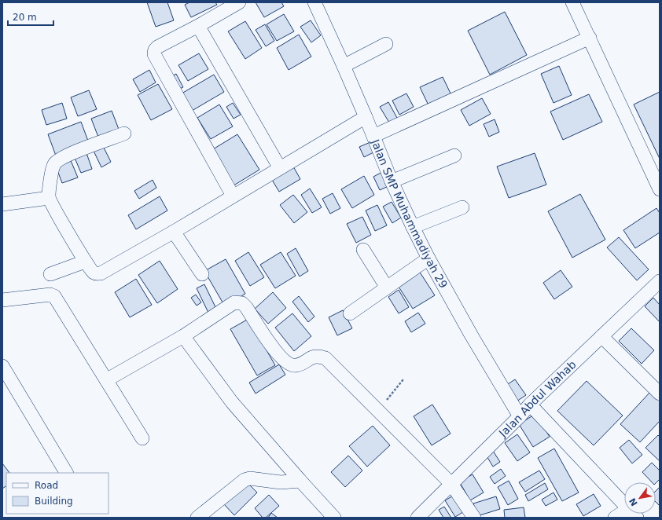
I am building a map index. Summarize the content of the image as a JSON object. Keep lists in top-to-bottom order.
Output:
{
  "streets": {
    "street": ["Jalan SMP Muhammadiyah 29", "Jalan Abdul Wahab"]
  },
  "crossings": [
    ["Jalan SMP Muhammadiyah 29", "Jalan Abdul Wahab"]
  ],
  "legend": ["Road", "Building"],
  "scale_bar": "20 m",
  "north": "bottom left"
}
